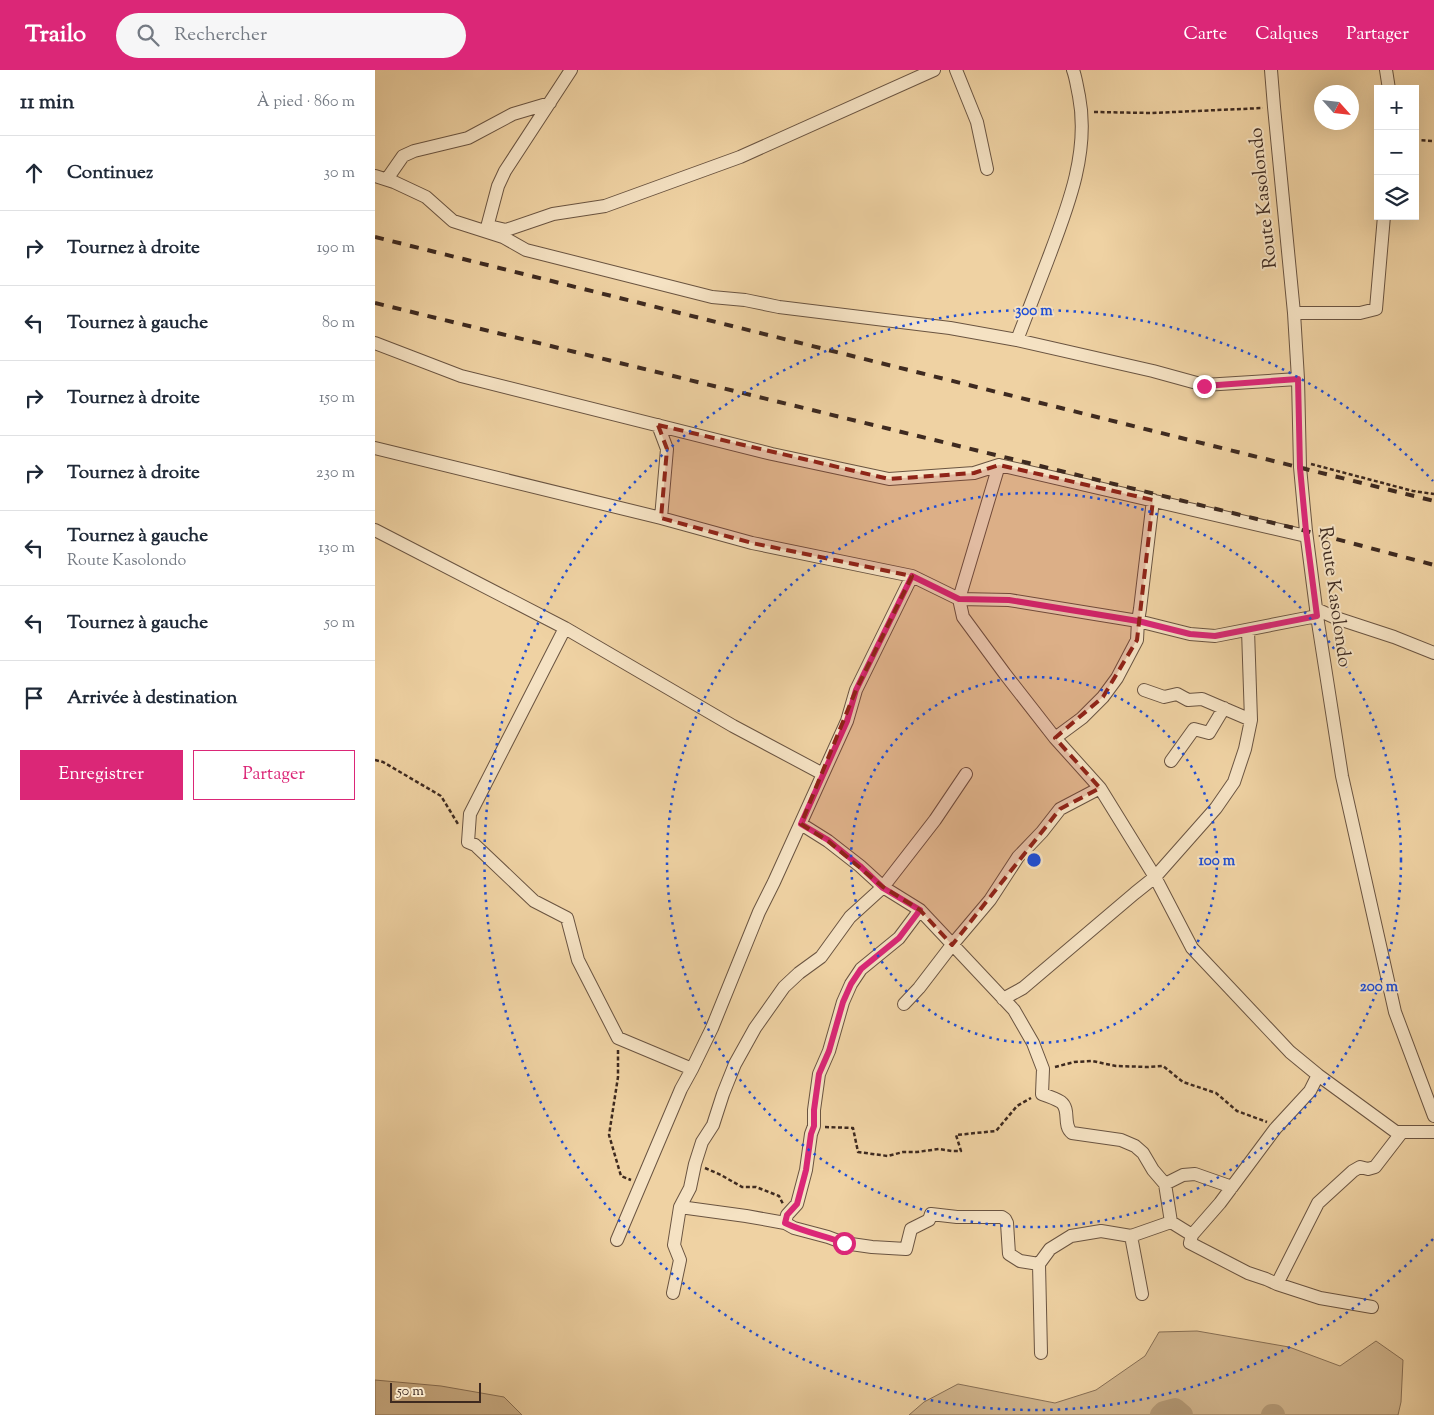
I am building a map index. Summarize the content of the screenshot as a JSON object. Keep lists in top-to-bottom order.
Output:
{
  "streets": {
    "street": ["Route Kasolondo"]
  },
  "scale_bar": "50 m",
  "north": "bottom right",
  "page": {
    "header": "Trailo",
    "search": "Rechercher",
    "nav": ["Carte", "Calques", "Partager"],
    "heading": ["11 min", "À pied · 860 m"],
    "map_buttons": ["+", "−"],
    "list": [
      ["Continuez", "30 m"],
      ["Tournez à droite", "190 m"],
      ["Tournez à gauche", "80 m"],
      ["Tournez à droite", "150 m"],
      ["Tournez à droite", "230 m"],
      ["Tournez à gauche", "Route Kasolondo", "130 m"],
      ["Tournez à gauche", "50 m"],
      "Arrivée à destination"
    ],
    "buttons": ["Enregistrer", "Partager"],
    "scale": "50 m"
  },
  "rings": ["300 m", "100 m", "200 m"]
}
